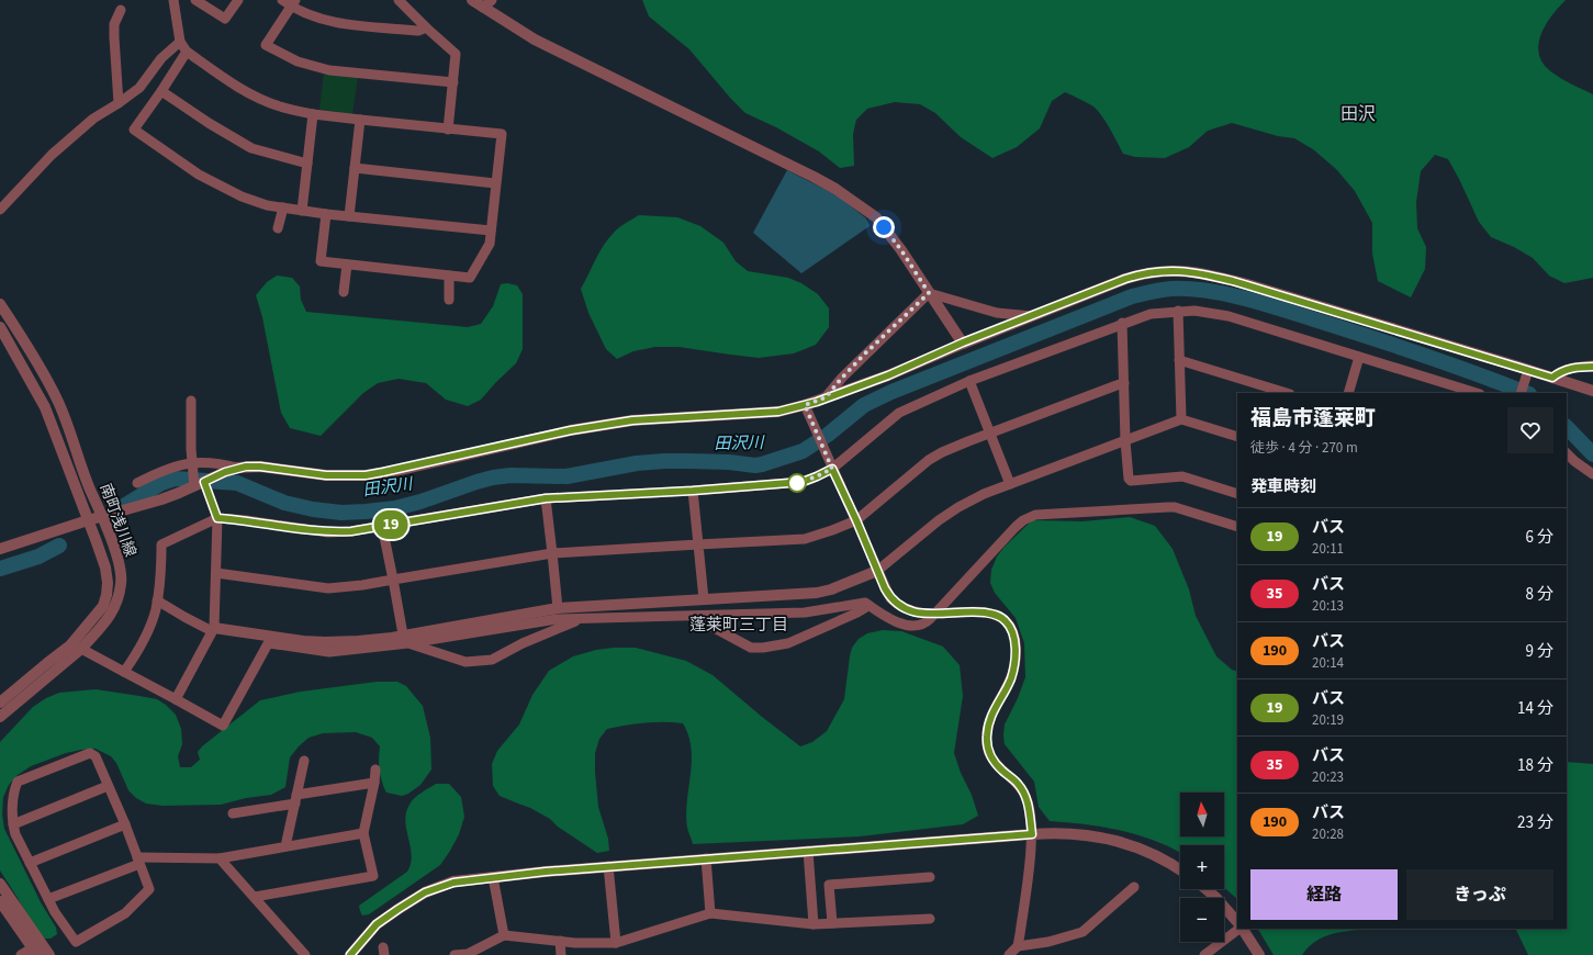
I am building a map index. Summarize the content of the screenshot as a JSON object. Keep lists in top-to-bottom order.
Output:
{
  "streets": {
    "street": ["南町浅川線"]
  },
  "districts": ["田沢", "蓬莱町三丁目"],
  "water": ["田沢川"],
  "lines": ["bus line 19"],
  "north": "top",
  "page": {
    "on_map": "19",
    "heading": [
      ["福島市蓬莱町", "徒歩 · 4 分 · 270 m"],
      "発車時刻"
    ],
    "list": [
      {
        "mark": "19",
        "name": "バス",
        "note": "20:11",
        "value": "6 分"
      },
      {
        "mark": "35",
        "name": "バス",
        "note": "20:13",
        "value": "8 分"
      },
      {
        "mark": "190",
        "name": "バス",
        "note": "20:14",
        "value": "9 分"
      },
      {
        "mark": "19",
        "name": "バス",
        "note": "20:19",
        "value": "14 分"
      },
      {
        "mark": "35",
        "name": "バス",
        "note": "20:23",
        "value": "18 分"
      },
      {
        "mark": "190",
        "name": "バス",
        "note": "20:28",
        "value": "23 分"
      }
    ],
    "map_buttons": ["+", "−"],
    "buttons": ["経路", "きっぷ"]
  }
}
